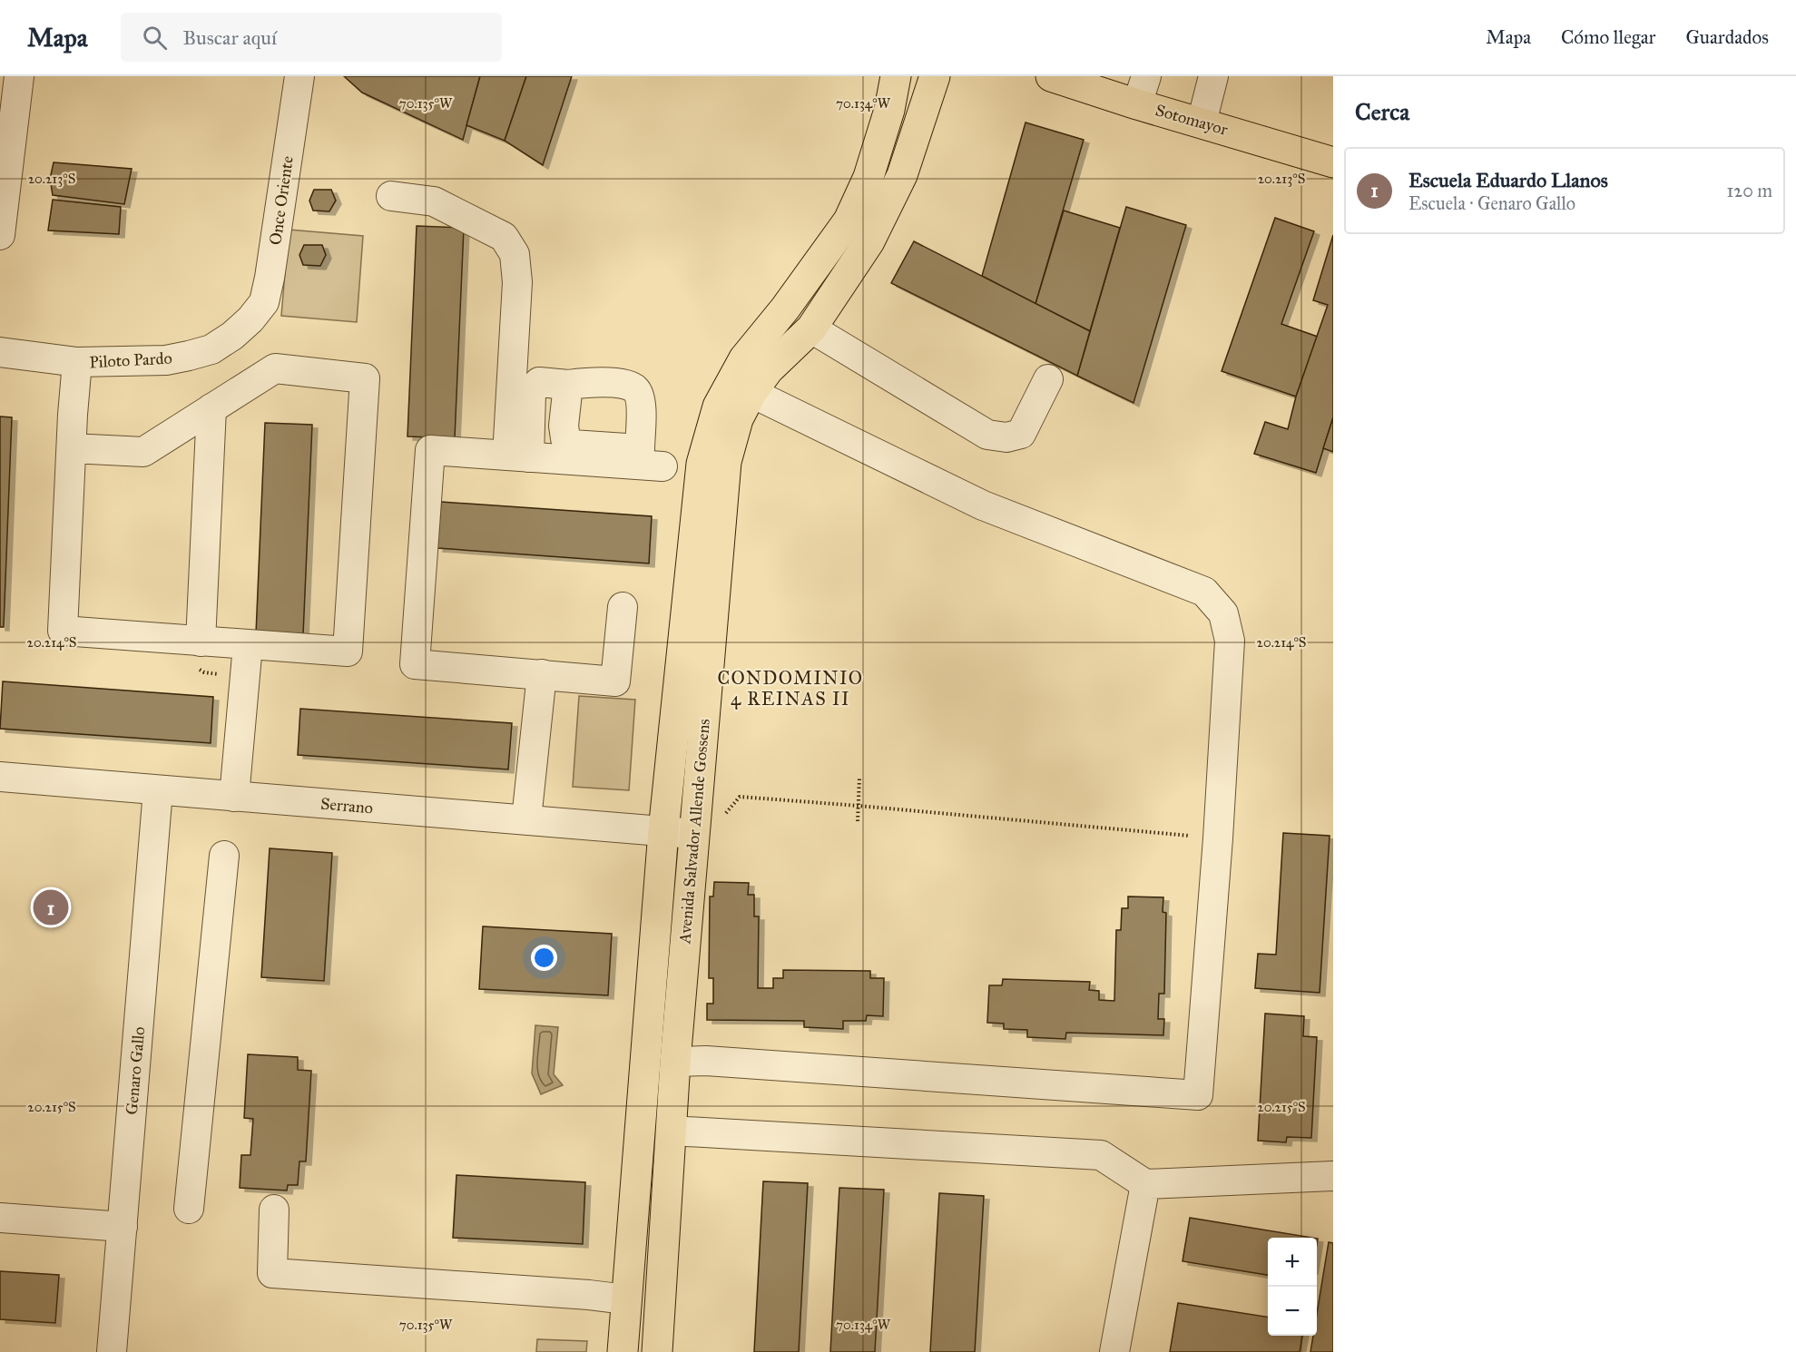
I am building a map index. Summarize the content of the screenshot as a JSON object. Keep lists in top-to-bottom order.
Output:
{
  "streets": {
    "main road": ["Sotomayor", "Avenida Salvador Allende Gossens"],
    "street": [
      "Once Oriente",
      "Piloto Pardo",
      "Serrano",
      "Genaro Gallo"
    ]
  },
  "crossings": [
    ["Once Oriente", "Piloto Pardo"],
    ["Serrano", "Avenida Salvador Allende Gossens"],
    ["Serrano", "Genaro Gallo"]
  ],
  "districts": ["CONDOMINIO 4 REINAS II"],
  "page": {
    "header": "Mapa",
    "search": "Buscar aquí",
    "nav": ["Mapa", "Cómo llegar", "Guardados"],
    "heading": "Cerca",
    "list": [
      {
        "mark": "1",
        "name": "Escuela Eduardo Llanos",
        "note": "Escuela · Genaro Gallo",
        "value": "120 m"
      }
    ],
    "pins": "1",
    "map_buttons": ["+", "−"]
  },
  "coordinates": [
    "70.135°W",
    "70.134°W",
    "20.213°S",
    "20.214°S",
    "20.215°S"
  ]
}
